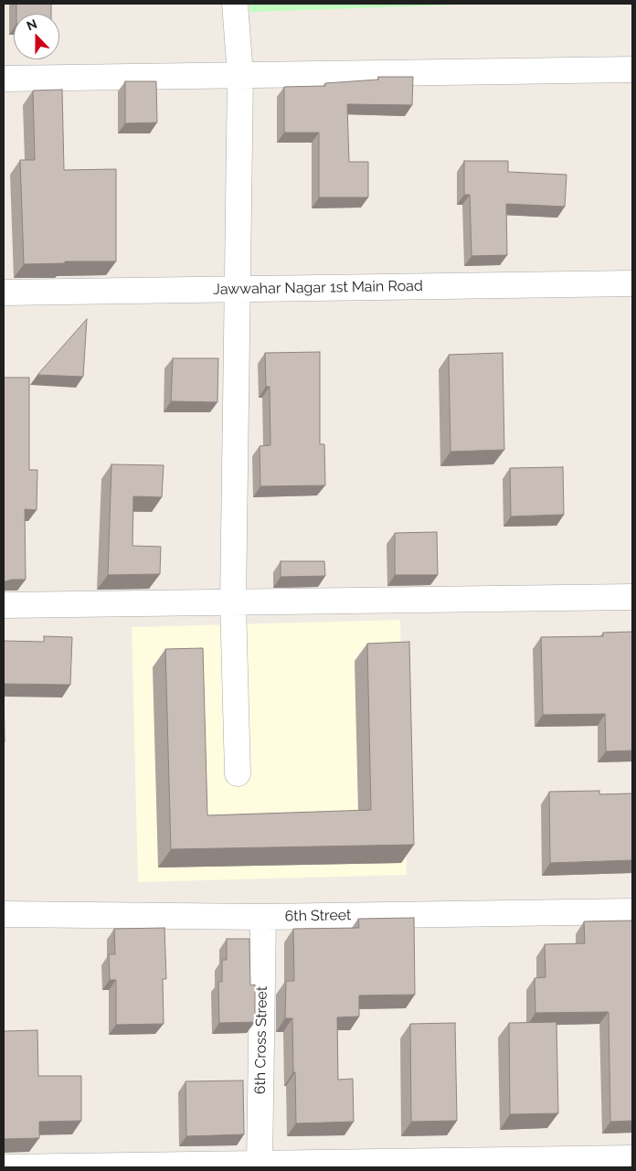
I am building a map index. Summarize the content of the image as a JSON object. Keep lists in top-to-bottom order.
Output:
{
  "streets": {
    "street": ["Jawwahar Nagar 1st Main Road", "6th Street", "6th Cross Street"]
  },
  "crossings": [
    ["6th Street", "6th Cross Street"]
  ],
  "north": "top"
}
